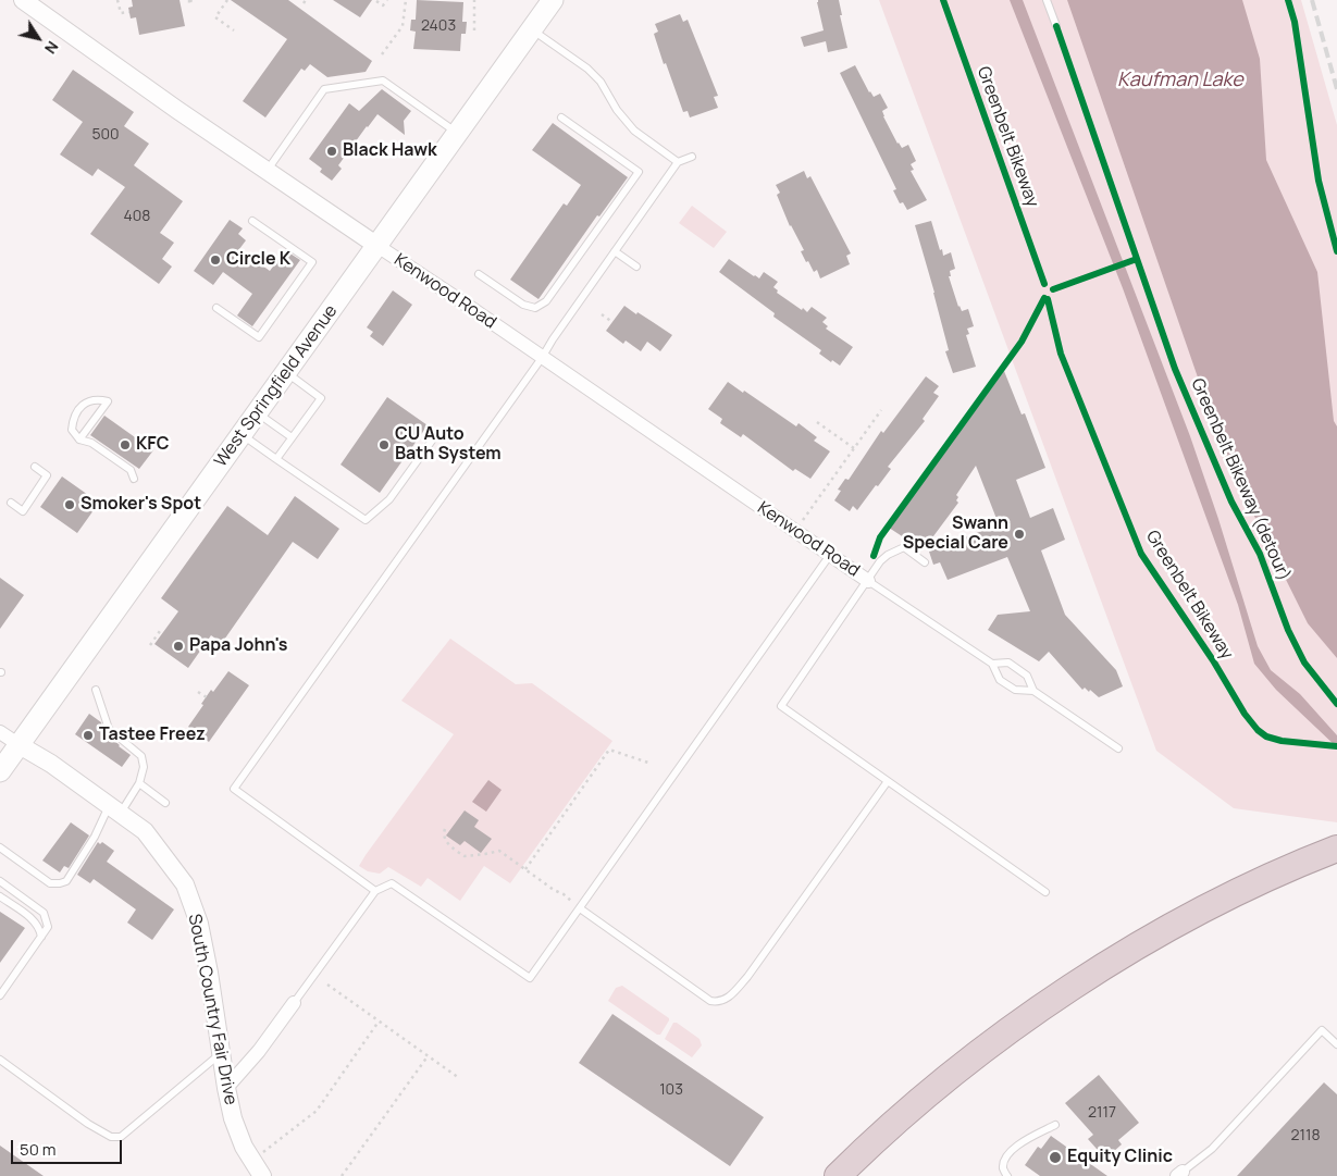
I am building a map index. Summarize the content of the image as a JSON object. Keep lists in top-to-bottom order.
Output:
{
  "streets": {
    "main road": ["West Springfield Avenue"],
    "street": ["Kenwood Road", "South Country Fair Drive"],
    "cycle path": ["Greenbelt Bikeway", "Greenbelt Bikeway (detour)"]
  },
  "crossings": [
    ["Kenwood Road", "West Springfield Avenue"],
    ["West Springfield Avenue", "South Country Fair Drive"]
  ],
  "water": ["Kaufman Lake"],
  "places": [
    "Black Hawk",
    "Circle K",
    "KFC",
    "CU Auto Bath System",
    "Smoker's Spot",
    "Swann Special Care",
    "Papa John's",
    "Tastee Freez",
    "Equity Clinic"
  ],
  "house_numbers": [
    "2403",
    "500",
    "408",
    "103",
    "2117",
    "2118"
  ],
  "scale_bar": "50 m",
  "north": "bottom right"
}
